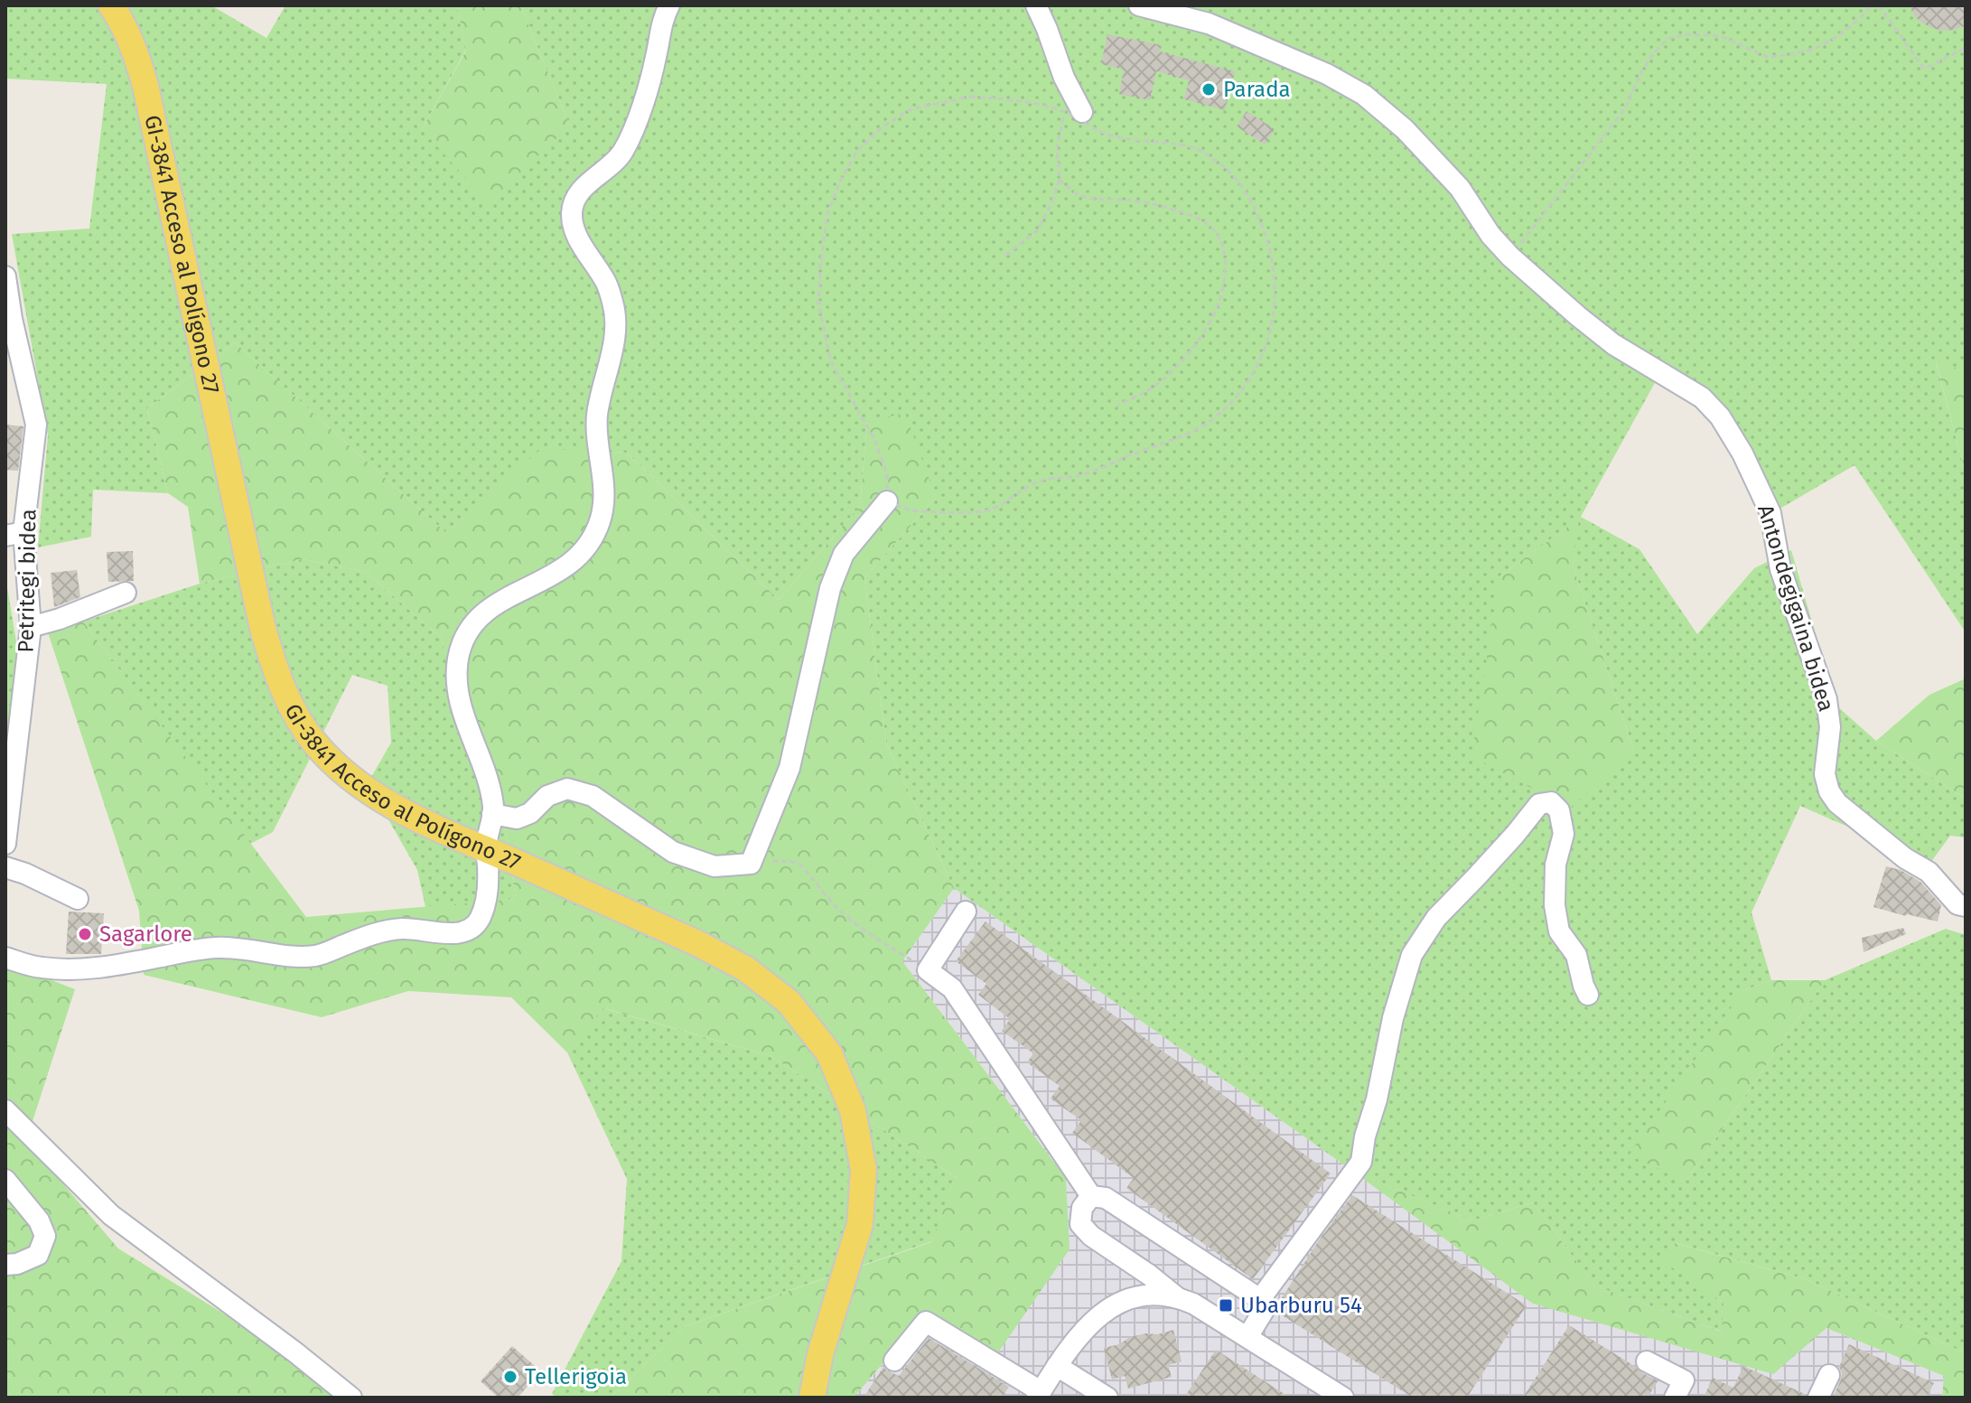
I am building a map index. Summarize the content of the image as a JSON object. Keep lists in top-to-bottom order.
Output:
{
  "streets": {
    "main road": ["GI-3841 Acceso al Polígono 27"],
    "street": ["Petritegi bidea", "Antondegigaina bidea"]
  },
  "places": {
    "other": ["Parada", "Sagarlore", "Tellerigoia"],
    "transit": ["Ubarburu 54"]
  }
}
